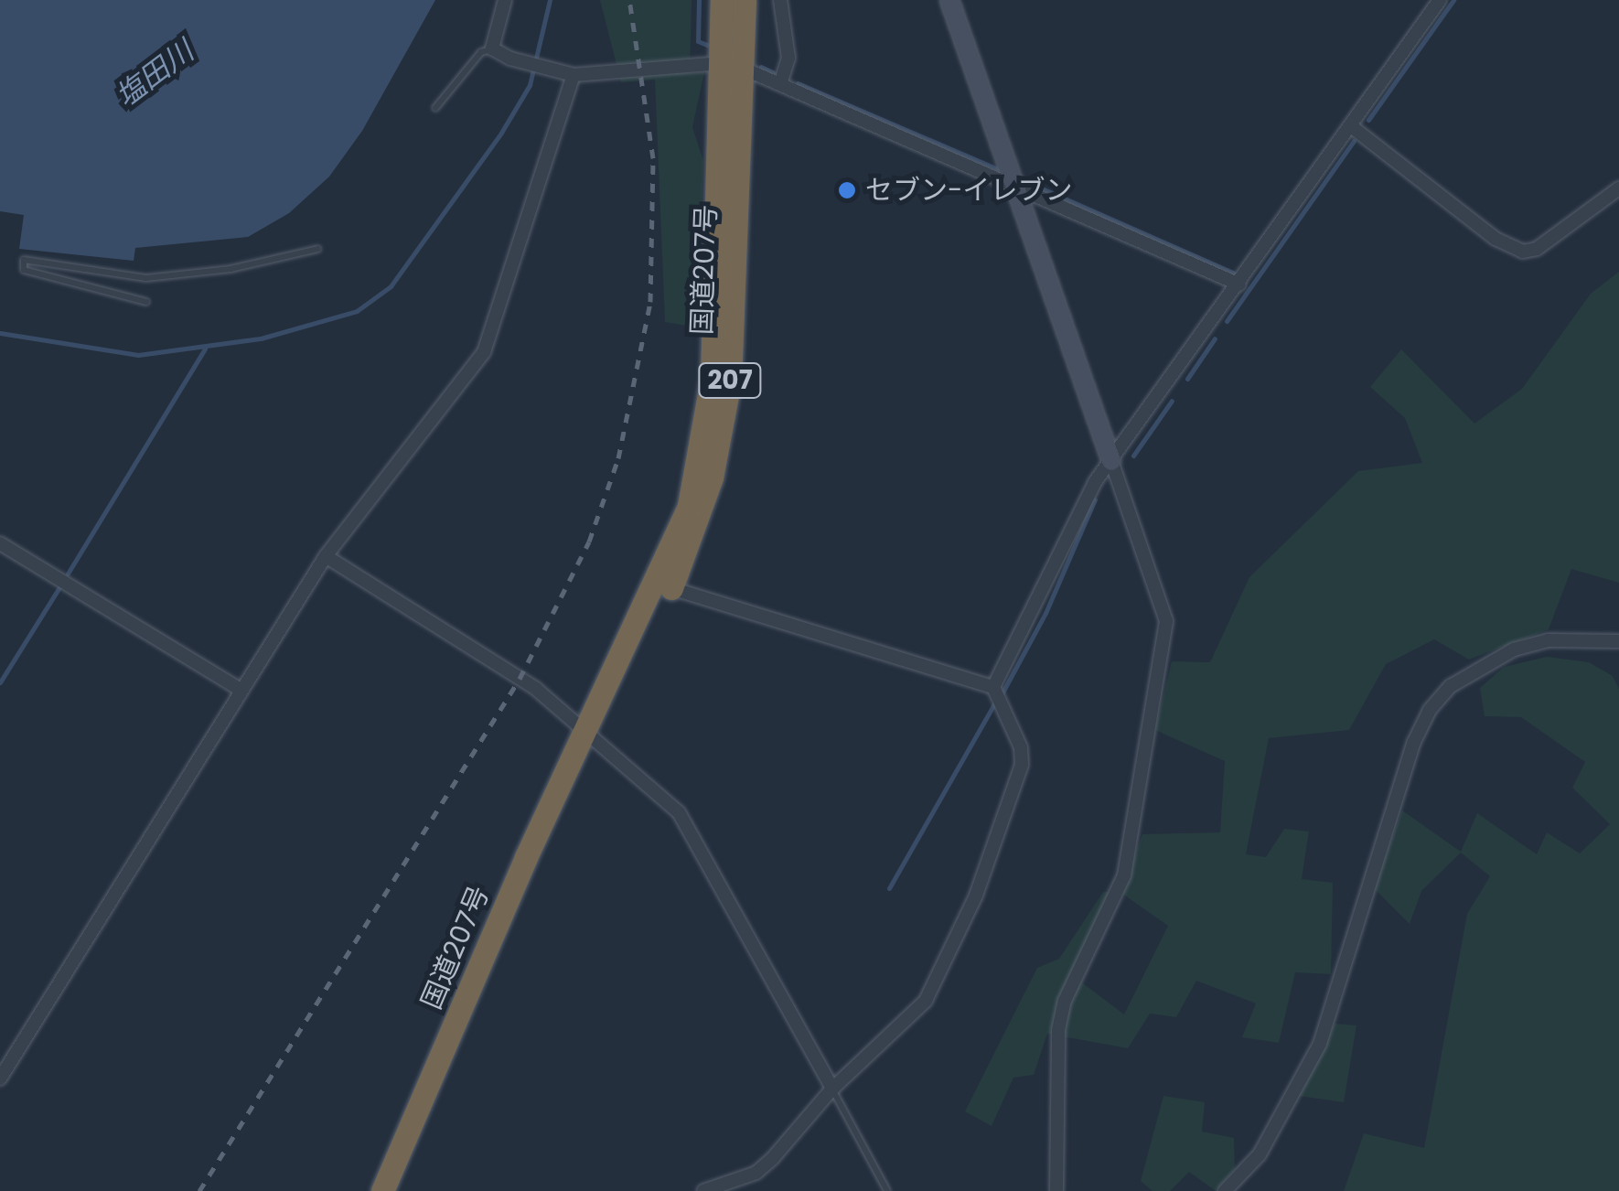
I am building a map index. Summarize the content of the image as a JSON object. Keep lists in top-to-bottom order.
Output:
{
  "streets": {
    "highway": ["国道207号", "207"]
  },
  "water": ["塩田川"],
  "places": ["セブン-イレブン"]
}
